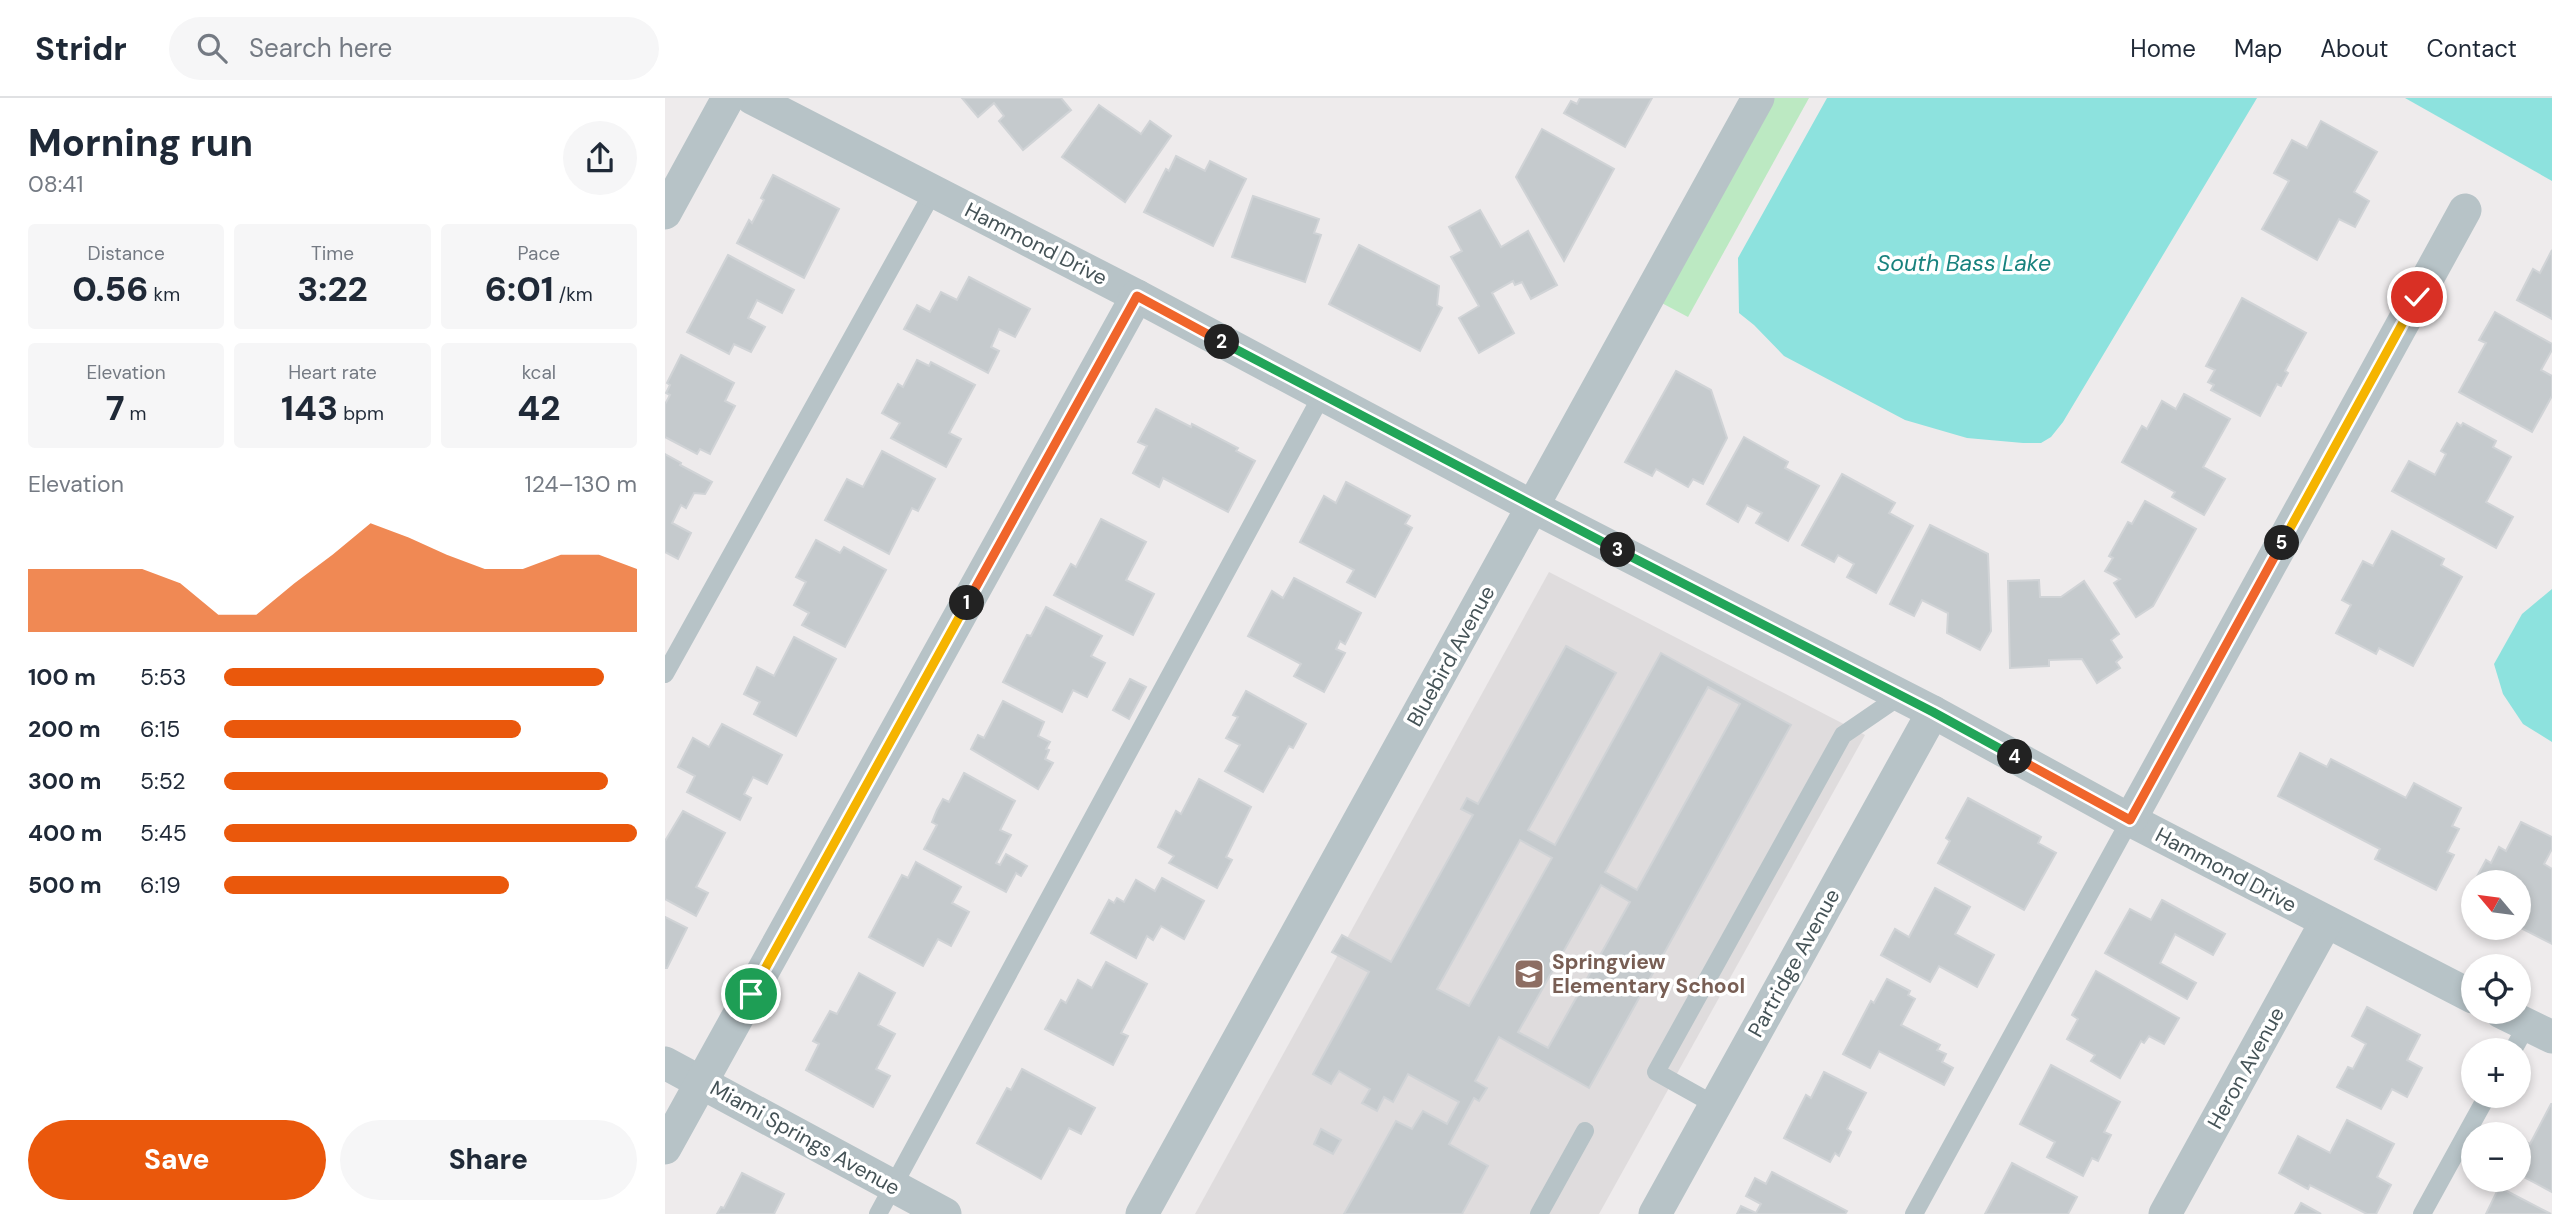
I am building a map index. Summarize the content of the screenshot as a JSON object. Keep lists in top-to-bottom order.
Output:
{
  "streets": {
    "street": [
      "Hammond Drive",
      "Bluebird Avenue",
      "Partridge Avenue",
      "Heron Avenue",
      "Miami Springs Avenue"
    ]
  },
  "crossings": [
    ["Hammond Drive", "Bluebird Avenue"],
    ["Hammond Drive", "Partridge Avenue"],
    ["Hammond Drive", "Heron Avenue"]
  ],
  "water": ["South Bass Lake"],
  "places": {
    "school or university": ["Springview Elementary School"]
  },
  "north": "top left",
  "page": {
    "header": "Stridr",
    "search": "Search here",
    "nav": [
      "Home",
      "Map",
      "About",
      "Contact"
    ],
    "heading": ["Morning run", "08:41"],
    "stats": [
      ["Distance", "0.56 km"],
      ["Time", "3:22"],
      ["Pace", "6:01 /km"],
      ["Elevation", "7 m"],
      ["Heart rate", "143 bpm"],
      ["kcal", "42"]
    ],
    "pins": [
      "2",
      "5",
      "3",
      "1",
      "4"
    ],
    "chart": ["Elevation", "124–130 m"],
    "list": [
      {
        "name": "100 m",
        "note": "5:53"
      },
      {
        "name": "200 m",
        "note": "6:15"
      },
      {
        "name": "300 m",
        "note": "5:52"
      },
      {
        "name": "400 m",
        "note": "5:45"
      },
      {
        "name": "500 m",
        "note": "6:19"
      }
    ],
    "map_buttons": ["+", "−"],
    "buttons": ["Save", "Share"]
  }
}
